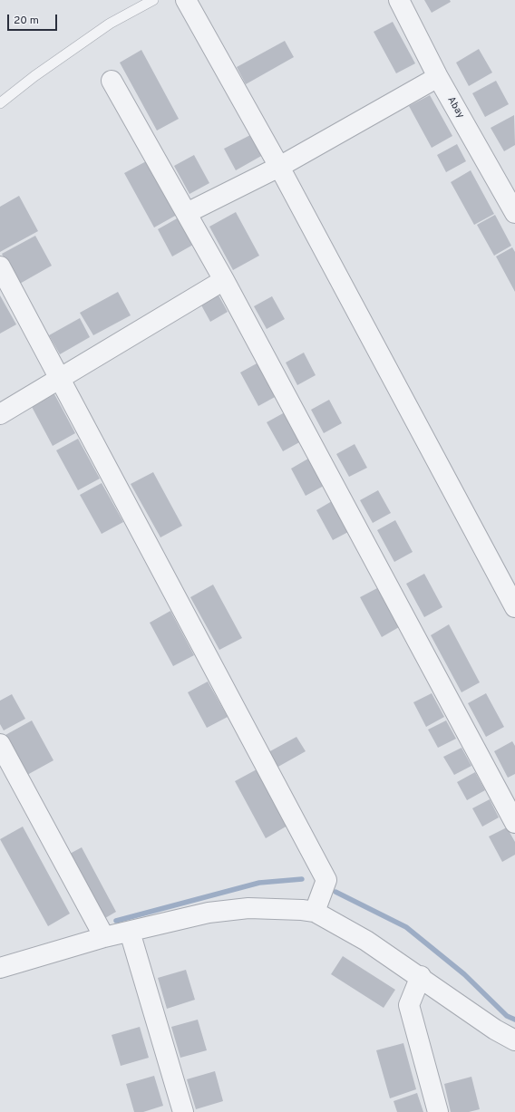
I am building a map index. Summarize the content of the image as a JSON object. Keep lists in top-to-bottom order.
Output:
{
  "streets": {
    "street": ["Abay"]
  },
  "scale_bar": "20 m"
}
